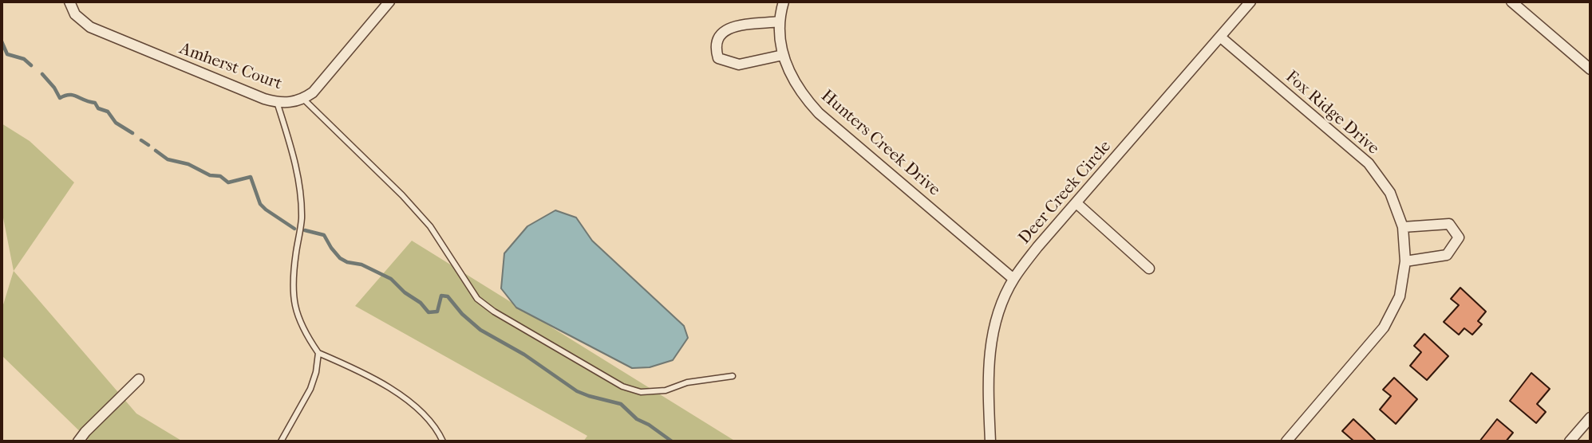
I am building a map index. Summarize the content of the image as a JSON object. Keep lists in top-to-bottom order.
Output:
{
  "streets": {
    "street": [
      "Amherst Court",
      "Fox Ridge Drive",
      "Hunters Creek Drive",
      "Deer Creek Circle"
    ]
  },
  "crossings": [
    ["Fox Ridge Drive", "Deer Creek Circle"],
    ["Hunters Creek Drive", "Deer Creek Circle"]
  ]
}
